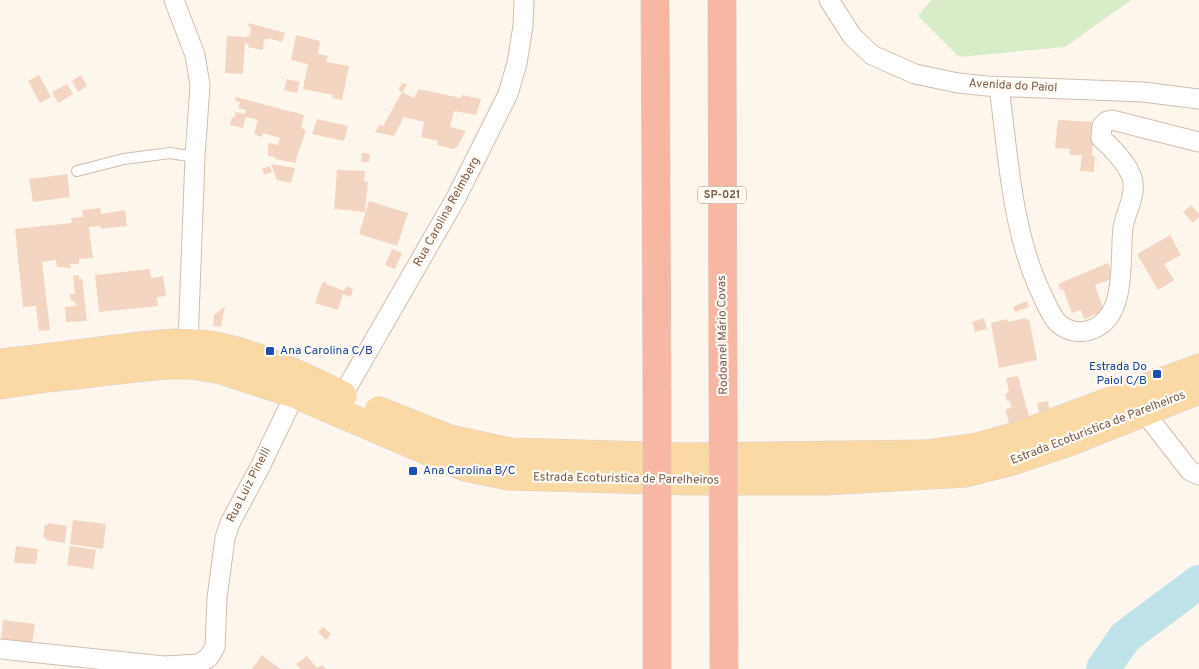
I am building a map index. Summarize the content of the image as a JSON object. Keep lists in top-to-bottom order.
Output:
{
  "streets": {
    "highway": ["SP-021", "Rodoanel Mário Covas"],
    "main road": ["Estrada Ecoturistica de Parelheiros"],
    "street": ["Avenida do Paiol", "Rua Carolina Reimberg", "Rua Luiz Pinelli"]
  },
  "crossings": [
    ["Rua Carolina Reimberg", "Estrada Ecoturistica de Parelheiros"],
    ["Estrada Ecoturistica de Parelheiros", "Rua Luiz Pinelli"]
  ],
  "places": {
    "transit": ["Ana Carolina C/B", "Estrada Do Paiol C/B", "Ana Carolina B/C"]
  }
}
